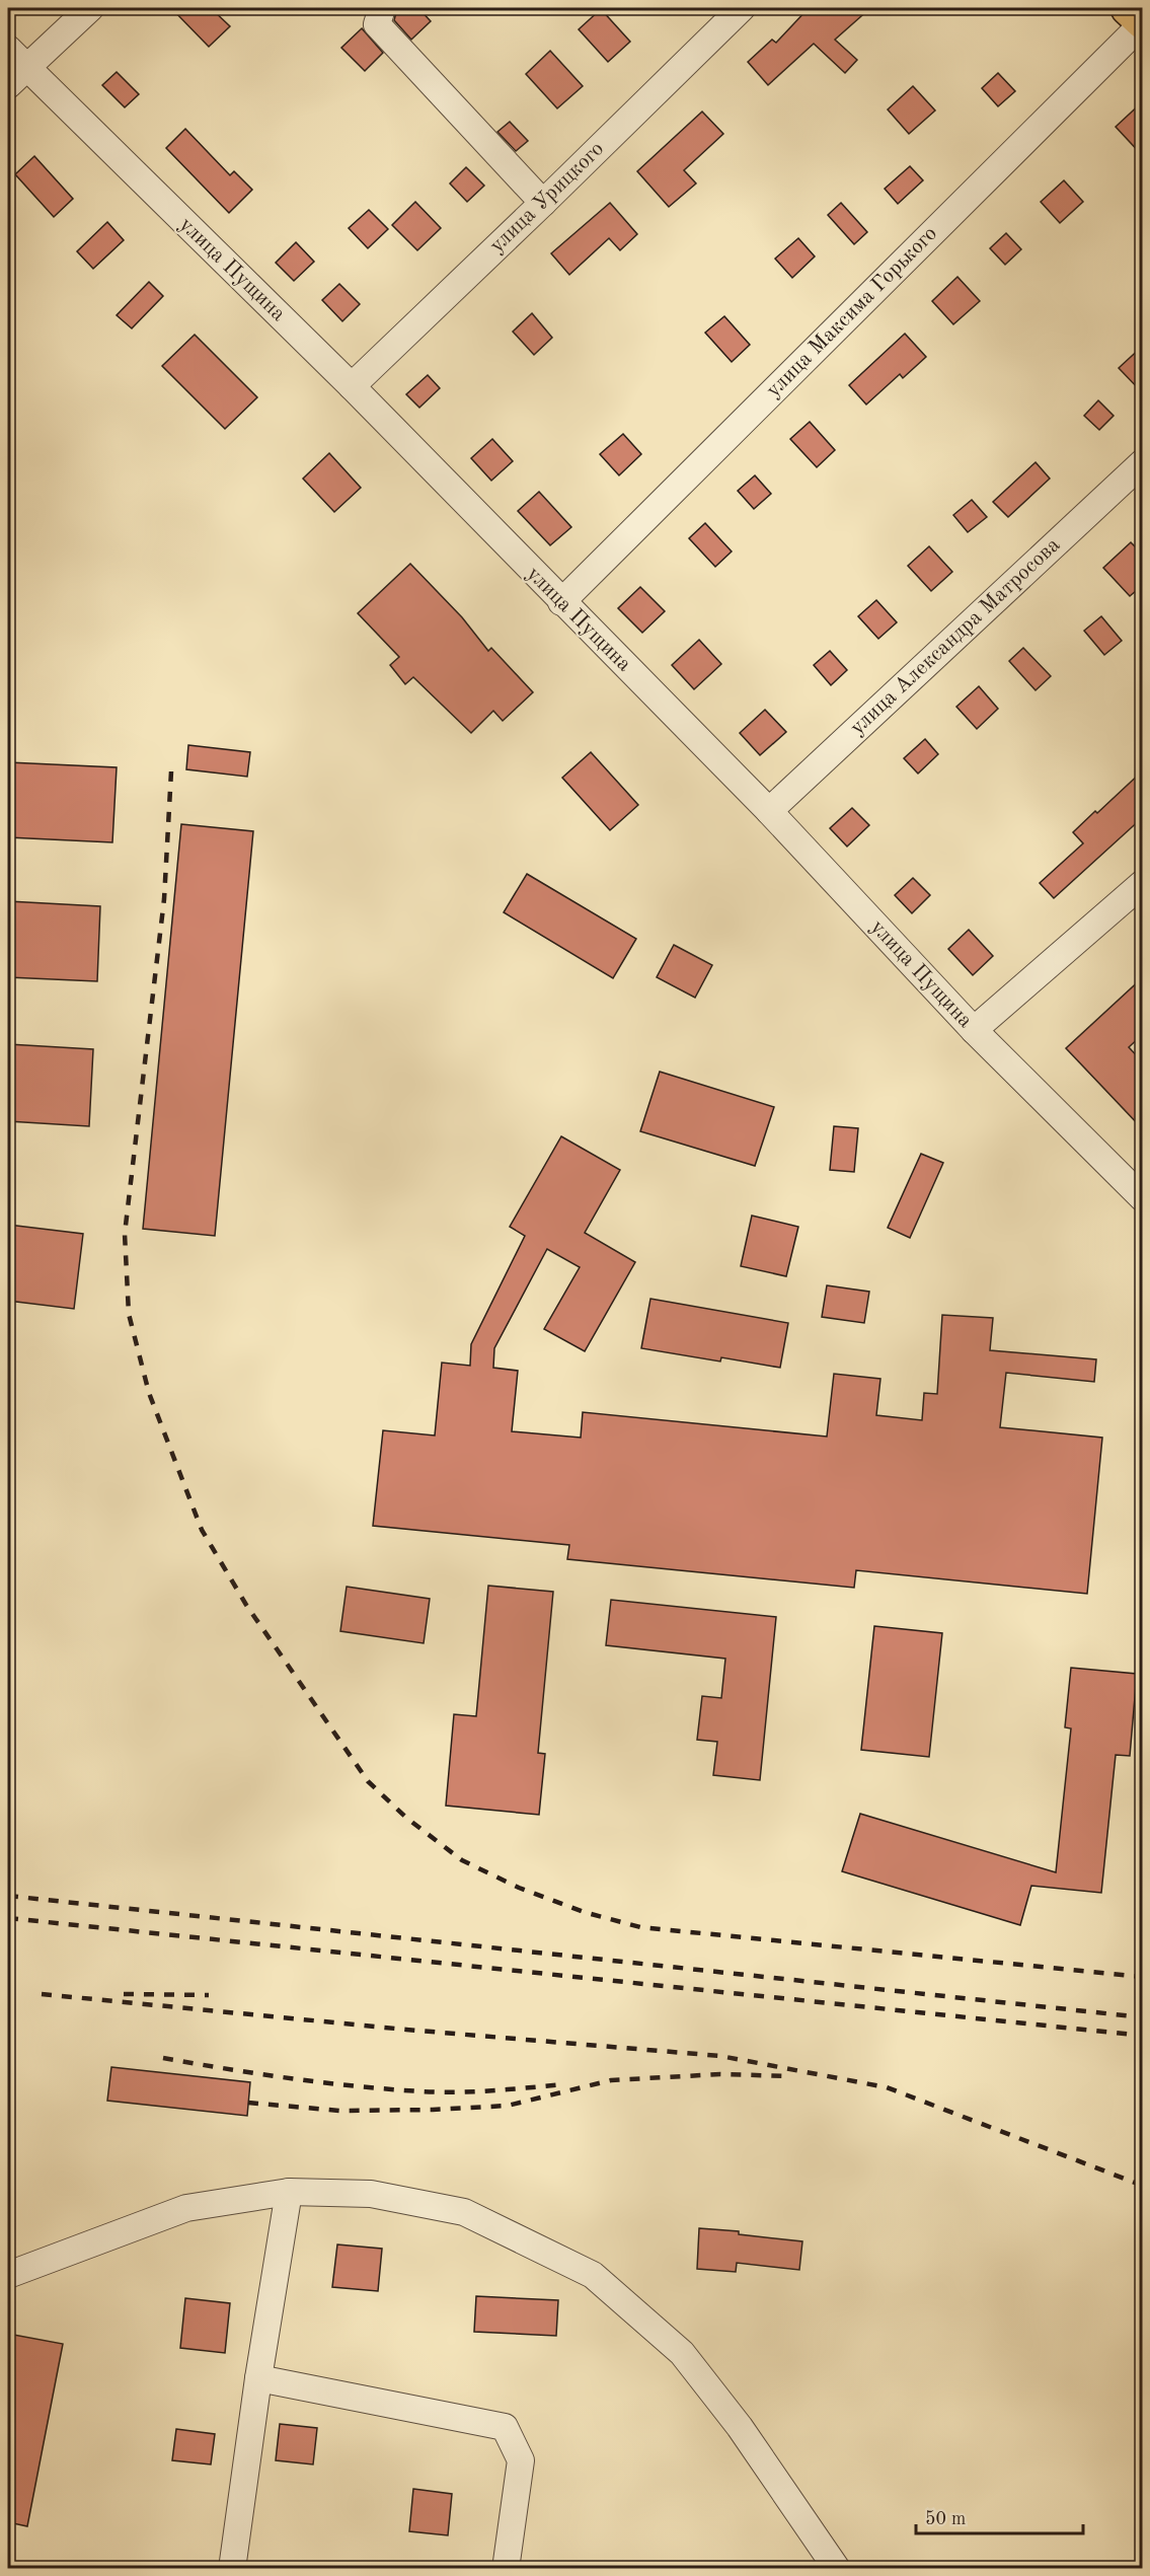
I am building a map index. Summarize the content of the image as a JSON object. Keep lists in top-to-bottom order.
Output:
{
  "streets": {
    "street": [
      "улица Урицкого",
      "улица Пущина",
      "улица Максима Горького",
      "улица Александра Матросова"
    ]
  },
  "crossings": [
    ["улица Урицкого", "улица Пущина"],
    ["улица Пущина", "улица Максима Горького"],
    ["улица Пущина", "улица Александра Матросова"]
  ],
  "scale_bar": "50 m"
}
